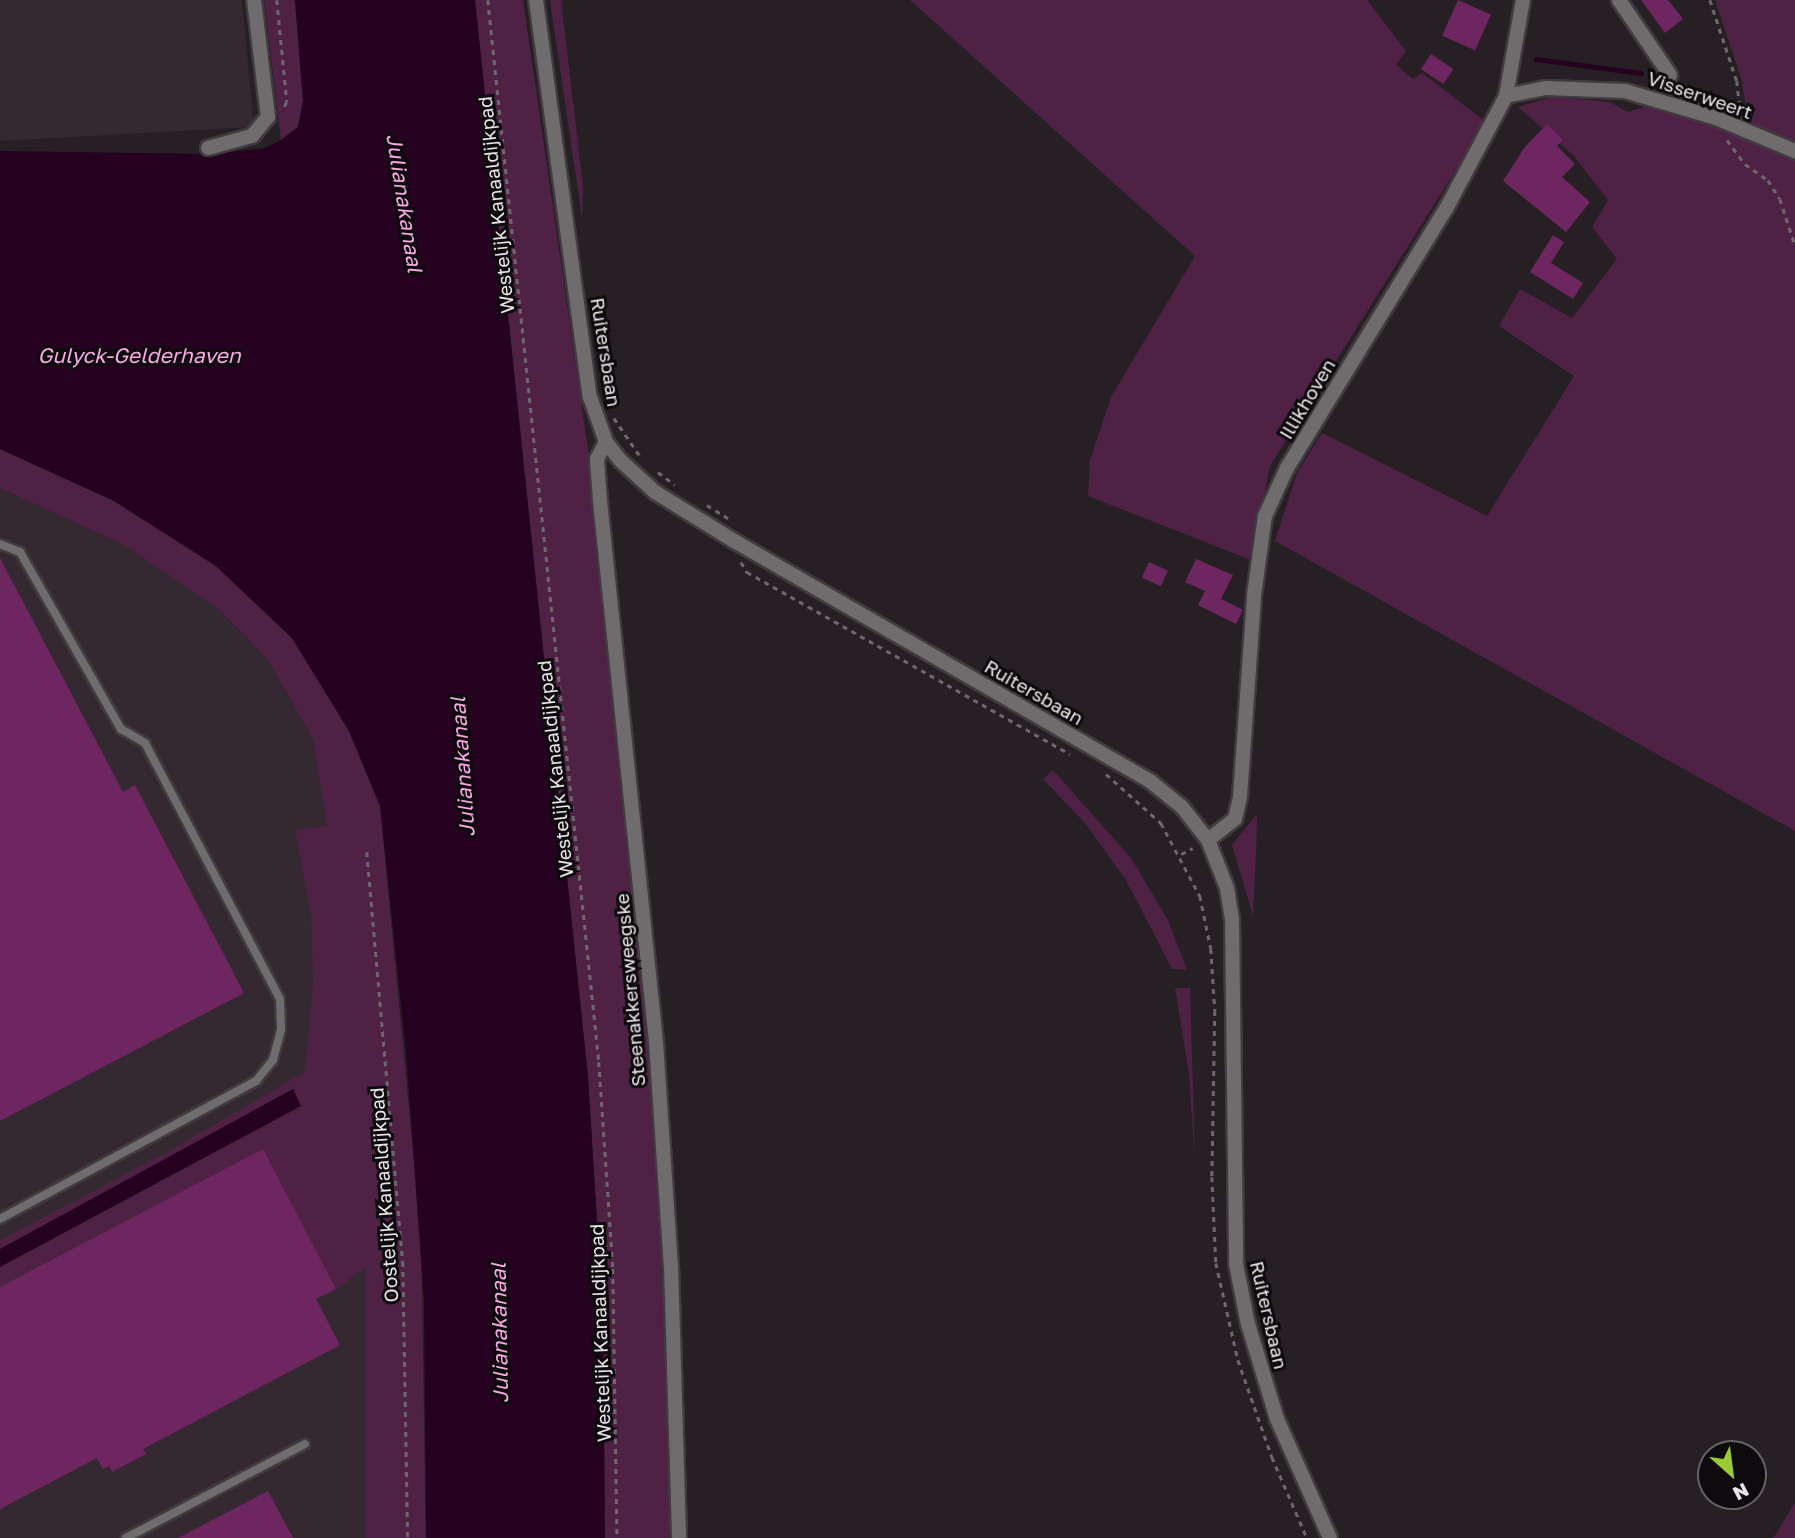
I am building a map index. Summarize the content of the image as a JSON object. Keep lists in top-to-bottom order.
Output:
{
  "streets": {
    "street": [
      "Visserweert",
      "Ruitersbaan",
      "Illikhoven",
      "Steenakkersweegske"
    ],
    "path": ["Westelijk Kanaaldijkpad", "Oostelijk Kanaaldijkpad"]
  },
  "crossings": [
    ["Visserweert", "Illikhoven"],
    ["Ruitersbaan", "Illikhoven"],
    ["Ruitersbaan", "Steenakkersweegske"]
  ],
  "water": ["Julianakanaal", "Gulyck-Gelderhaven"],
  "north": "bottom right"
}
